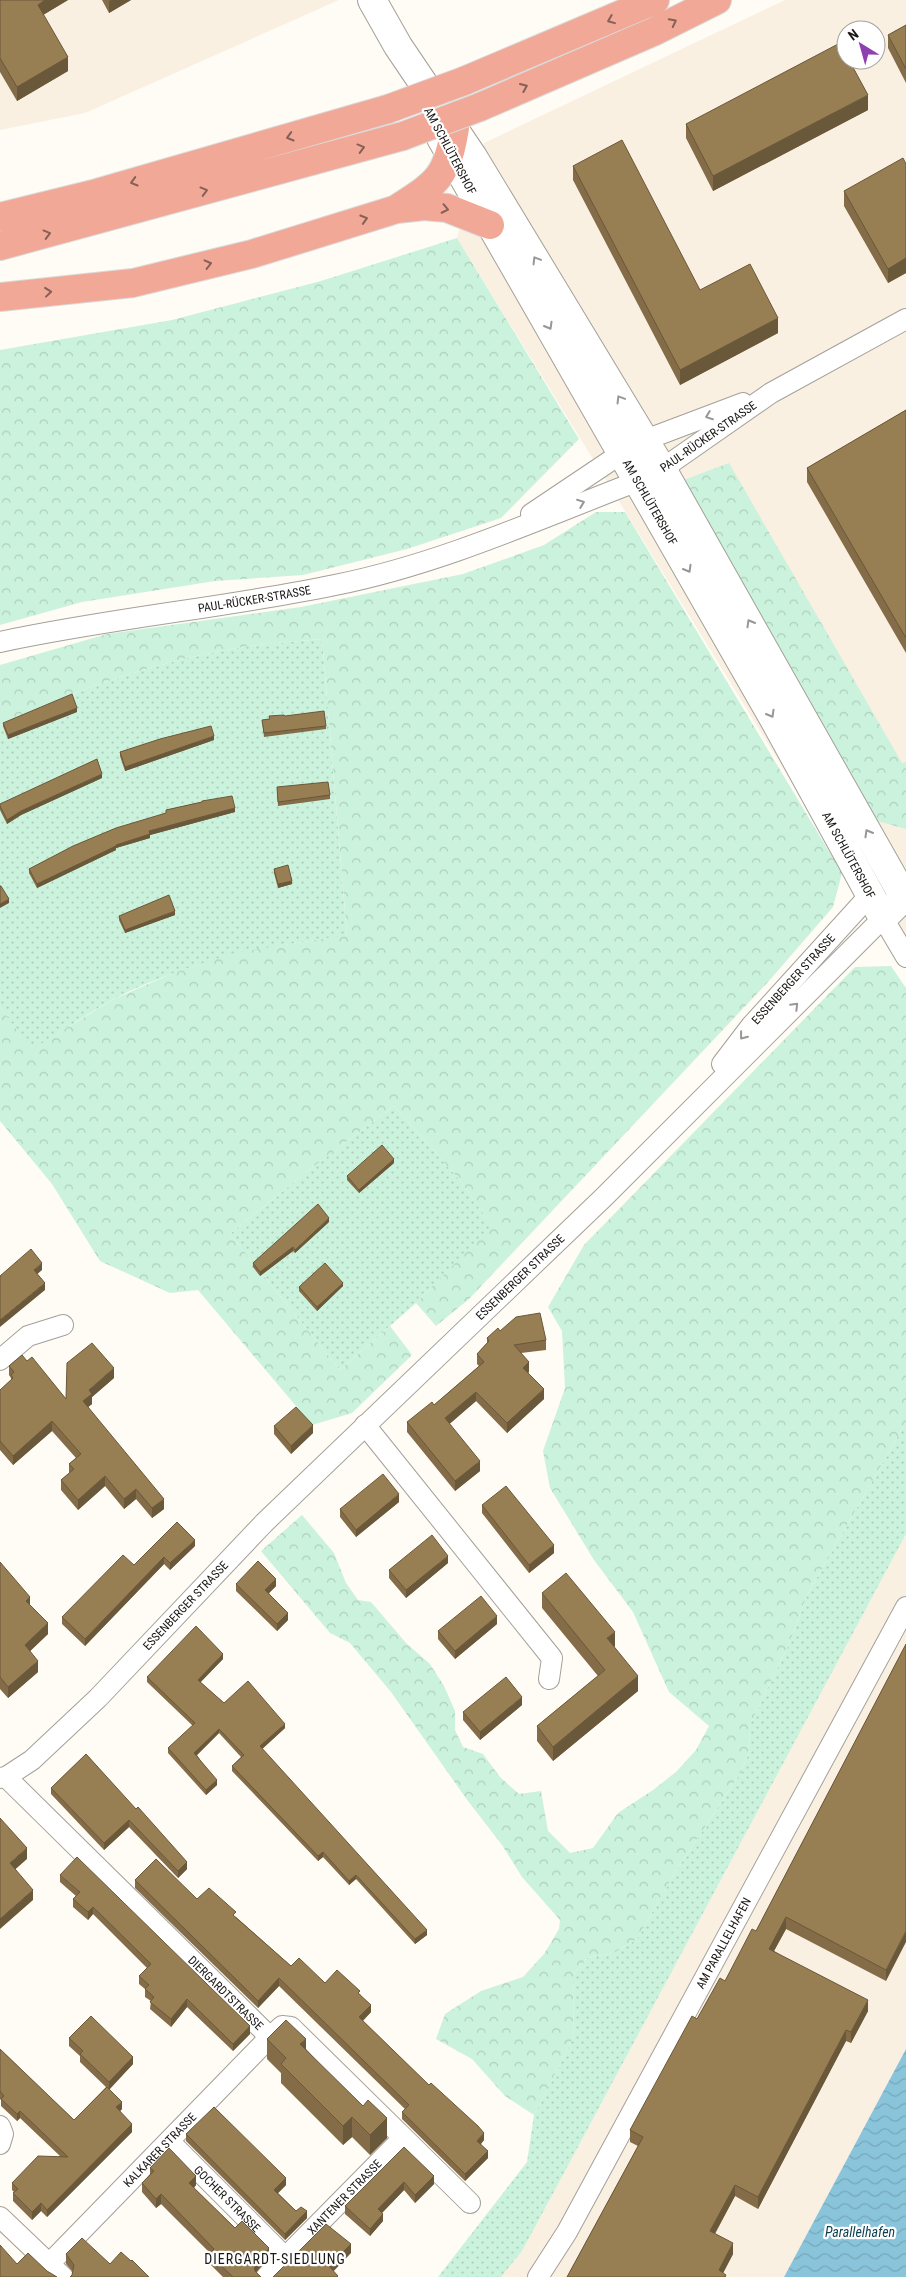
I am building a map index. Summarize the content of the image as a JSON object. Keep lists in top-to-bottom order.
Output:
{
  "streets": {
    "street": [
      "AM SCHLÜTERSHOF",
      "PAUL-RÜCKER-STRASSE",
      "ESSENBERGER STRASSE",
      "AM PARALLELHAFEN",
      "DIERGARDTSTRASSE",
      "KALKARER STRASSE",
      "XANTENER STRASSE",
      "GOCHER STRASSE"
    ]
  },
  "crossings": [
    ["AM SCHLÜTERSHOF", "PAUL-RÜCKER-STRASSE"],
    ["AM SCHLÜTERSHOF", "ESSENBERGER STRASSE"],
    ["ESSENBERGER STRASSE", "DIERGARDTSTRASSE"],
    ["DIERGARDTSTRASSE", "KALKARER STRASSE"],
    ["DIERGARDTSTRASSE", "XANTENER STRASSE"],
    ["KALKARER STRASSE", "GOCHER STRASSE"],
    ["XANTENER STRASSE", "GOCHER STRASSE"]
  ],
  "districts": ["DIERGARDT-SIEDLUNG"],
  "water": ["Parallelhafen"],
  "north": "top left"
}
